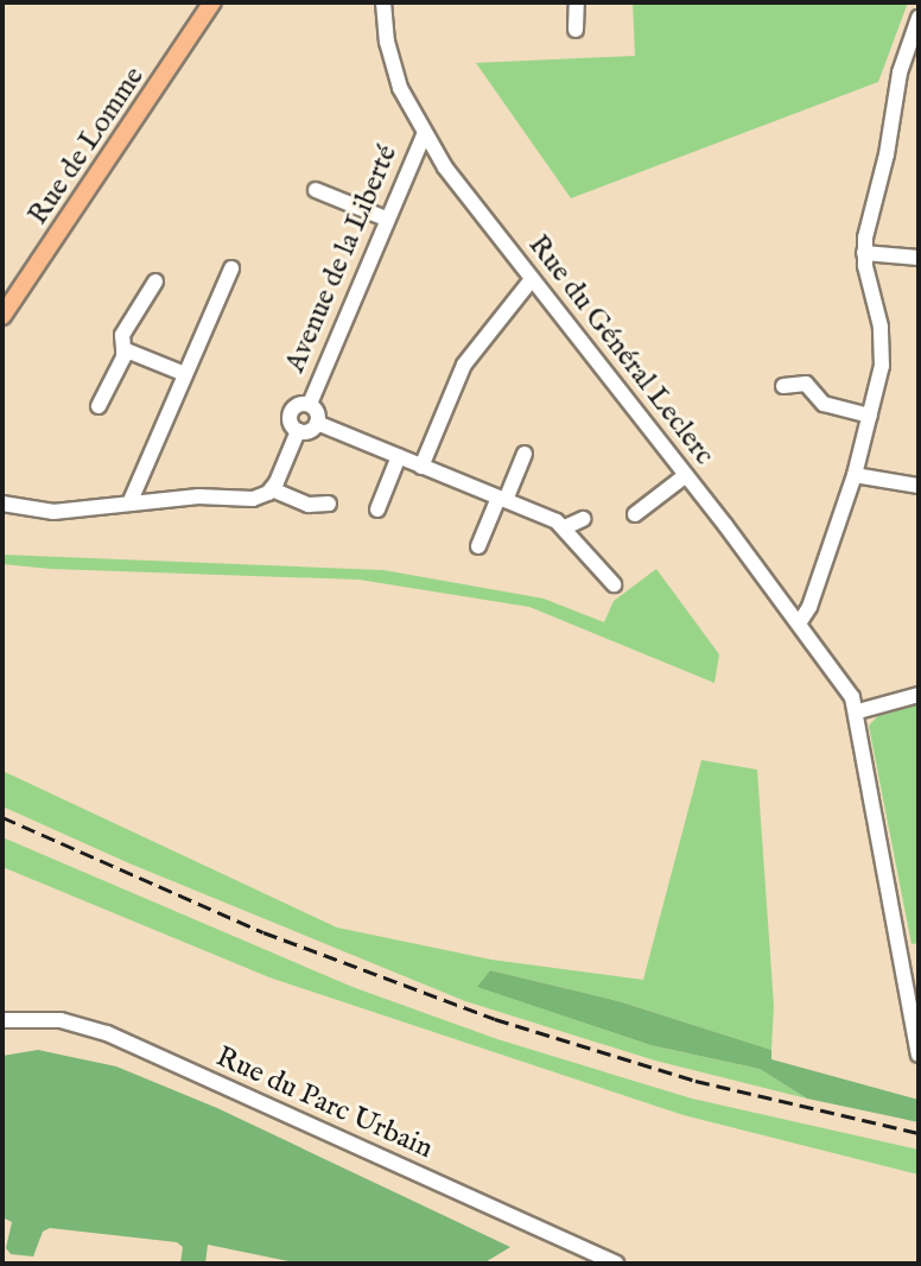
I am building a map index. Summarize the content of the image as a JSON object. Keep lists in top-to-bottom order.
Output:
{
  "streets": {
    "main road": ["Rue de Lomme"],
    "street": ["Avenue de la Liberté", "Rue du Général Leclerc", "Rue du Parc Urbain"]
  },
  "crossings": [
    ["Avenue de la Liberté", "Rue du Général Leclerc"]
  ]
}
